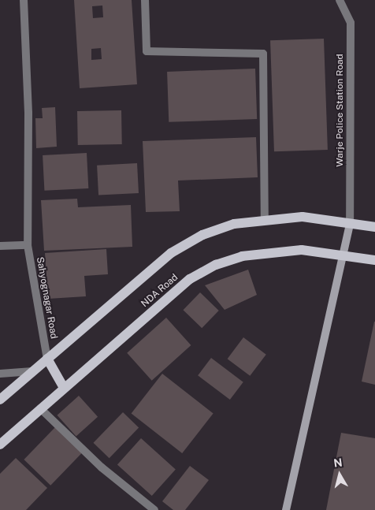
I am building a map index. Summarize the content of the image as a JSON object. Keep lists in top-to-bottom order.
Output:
{
  "streets": {
    "main road": ["NDA Road"],
    "street": ["Warje Police Station Road", "Sahyognagar Road"]
  },
  "north": "top"
}
